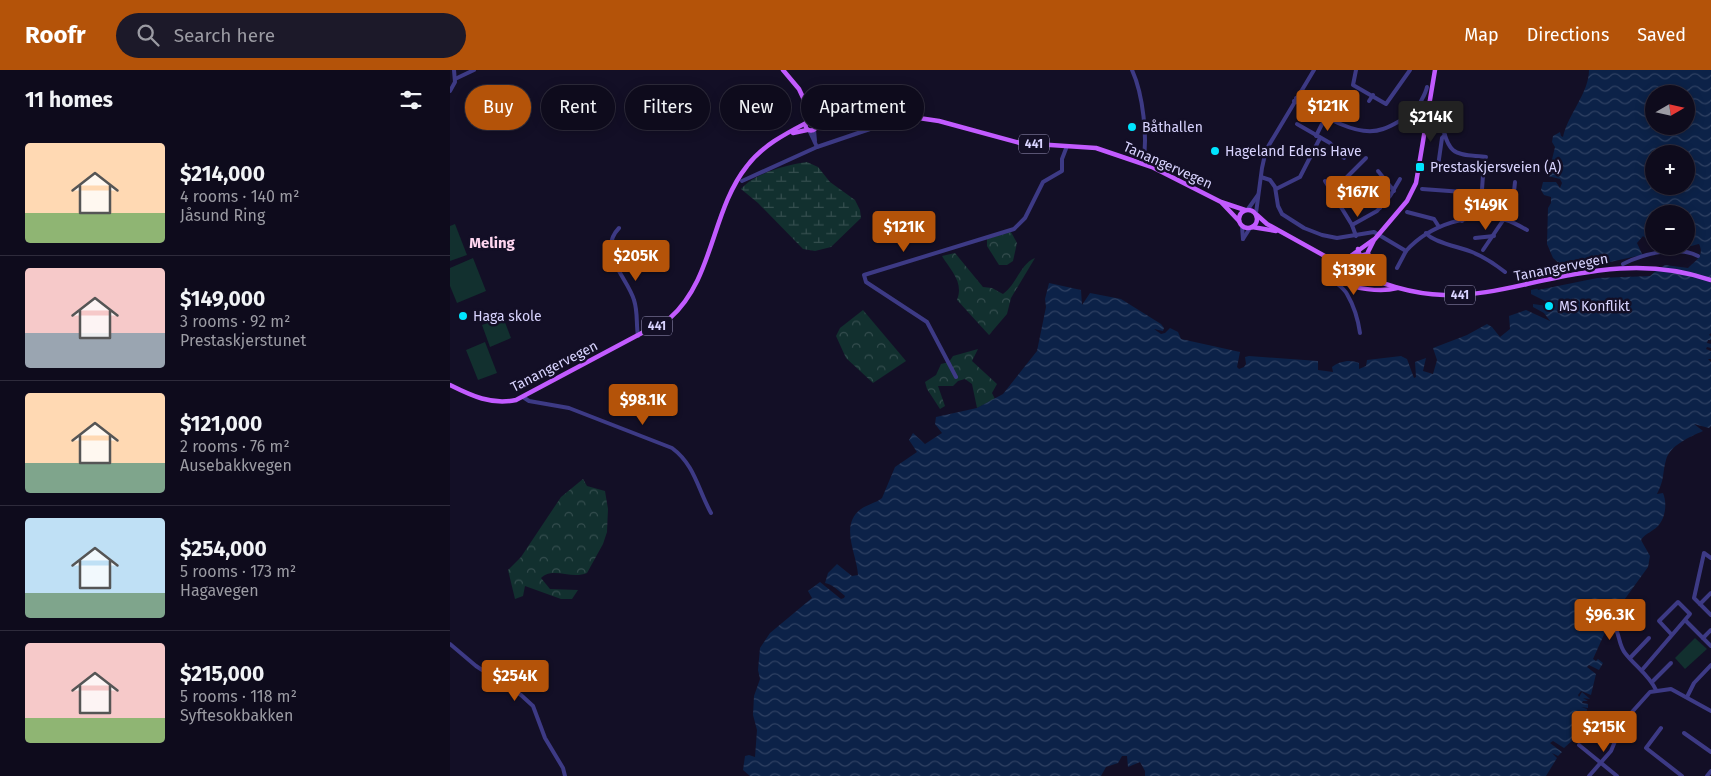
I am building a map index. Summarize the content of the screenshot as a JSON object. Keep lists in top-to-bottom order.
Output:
{
  "streets": {
    "main road": ["441", "Tanangervegen"]
  },
  "crossings": [
    ["441", "Tanangervegen"]
  ],
  "districts": ["Meling"],
  "places": {
    "other": [
      "Båthallen",
      "Hageland Edens Have",
      "MS Konflikt",
      "Haga skole"
    ],
    "transit": ["Prestaskjersveien (A)"]
  },
  "north": "right",
  "page": {
    "header": "Roofr",
    "search": "Search here",
    "nav": ["Map", "Directions", "Saved"],
    "heading": "11 homes",
    "map_buttons": ["+", "−"],
    "chip": [
      "Buy",
      "Rent",
      "Filters",
      "New",
      "Apartment"
    ],
    "price": [
      "$121K",
      "$214K",
      "$167K",
      "$149K",
      "$121K",
      "$205K",
      "$139K",
      "$98.1K",
      "$96.3K",
      "$254K",
      "$215K"
    ],
    "list": [
      {
        "name": "$214,000",
        "note": "4 rooms · 140 m² · Jåsund Ring"
      },
      {
        "name": "$149,000",
        "note": "3 rooms · 92 m² · Prestaskjerstunet"
      },
      {
        "name": "$121,000",
        "note": "2 rooms · 76 m² · Ausebakkvegen"
      },
      {
        "name": "$254,000",
        "note": "5 rooms · 173 m² · Hagavegen"
      },
      {
        "name": "$215,000",
        "note": "5 rooms · 118 m² · Syftesokbakken"
      }
    ]
  }
}
